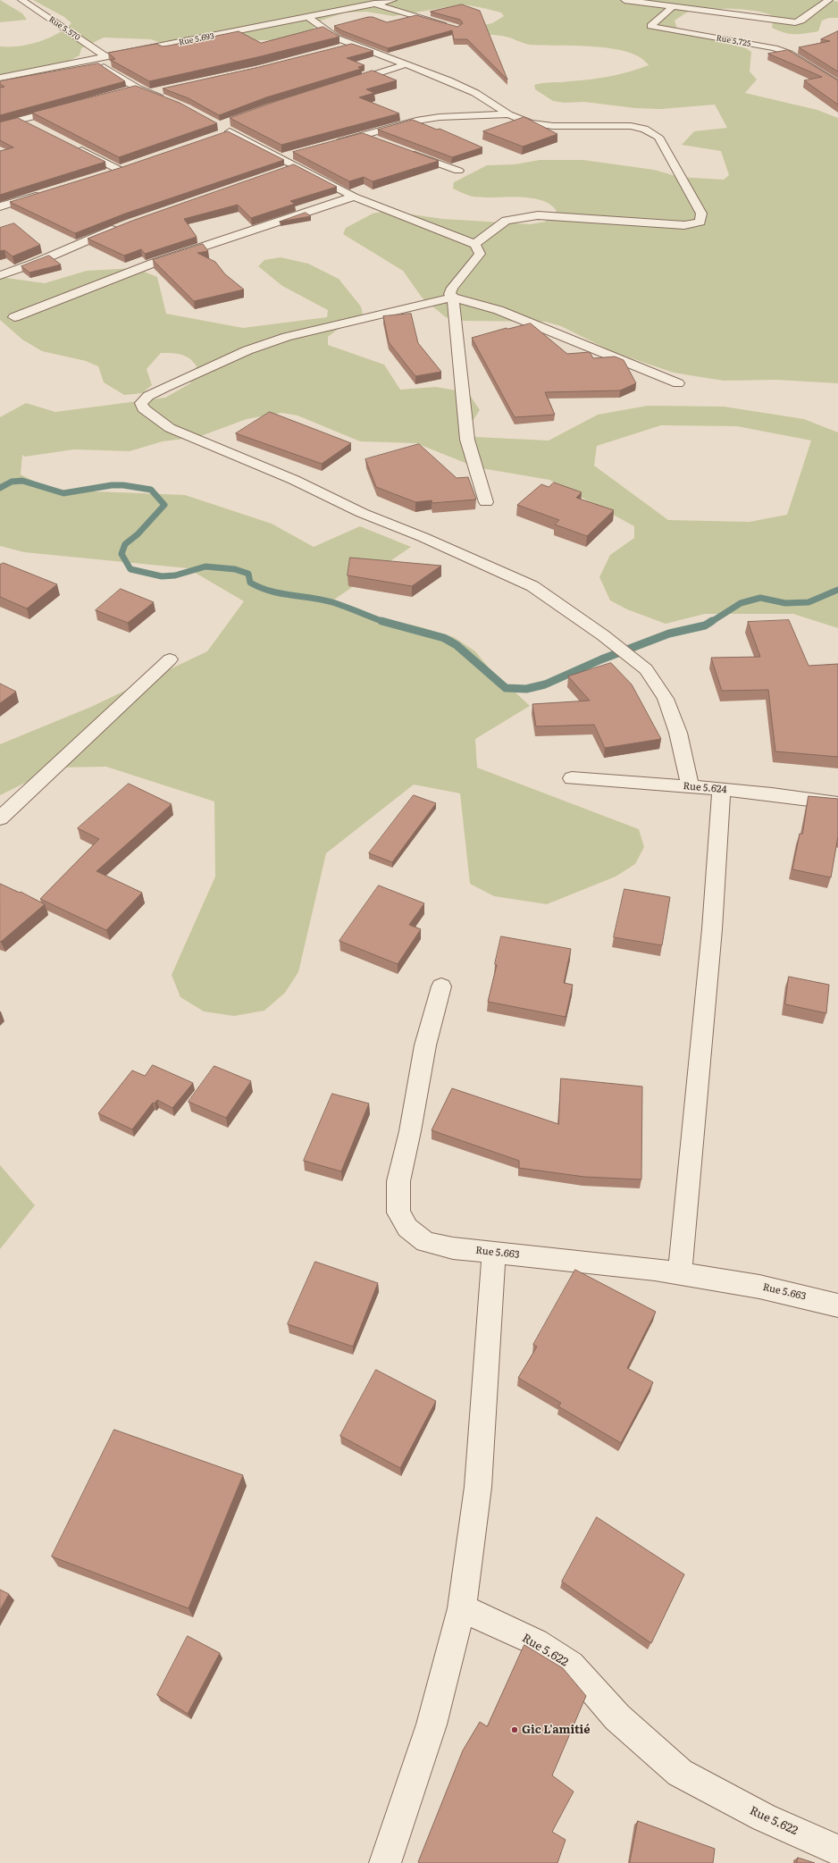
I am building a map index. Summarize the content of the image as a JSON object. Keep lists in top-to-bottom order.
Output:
{
  "streets": {
    "street": [
      "Rue 5.570",
      "Rue 5.693",
      "Rue 5.725",
      "Rue 5.624",
      "Rue 5.663",
      "Rue 5.622"
    ]
  },
  "crossings": [
    ["Rue 5.570", "Rue 5.693"]
  ],
  "places": ["Gic L'amitié"]
}
